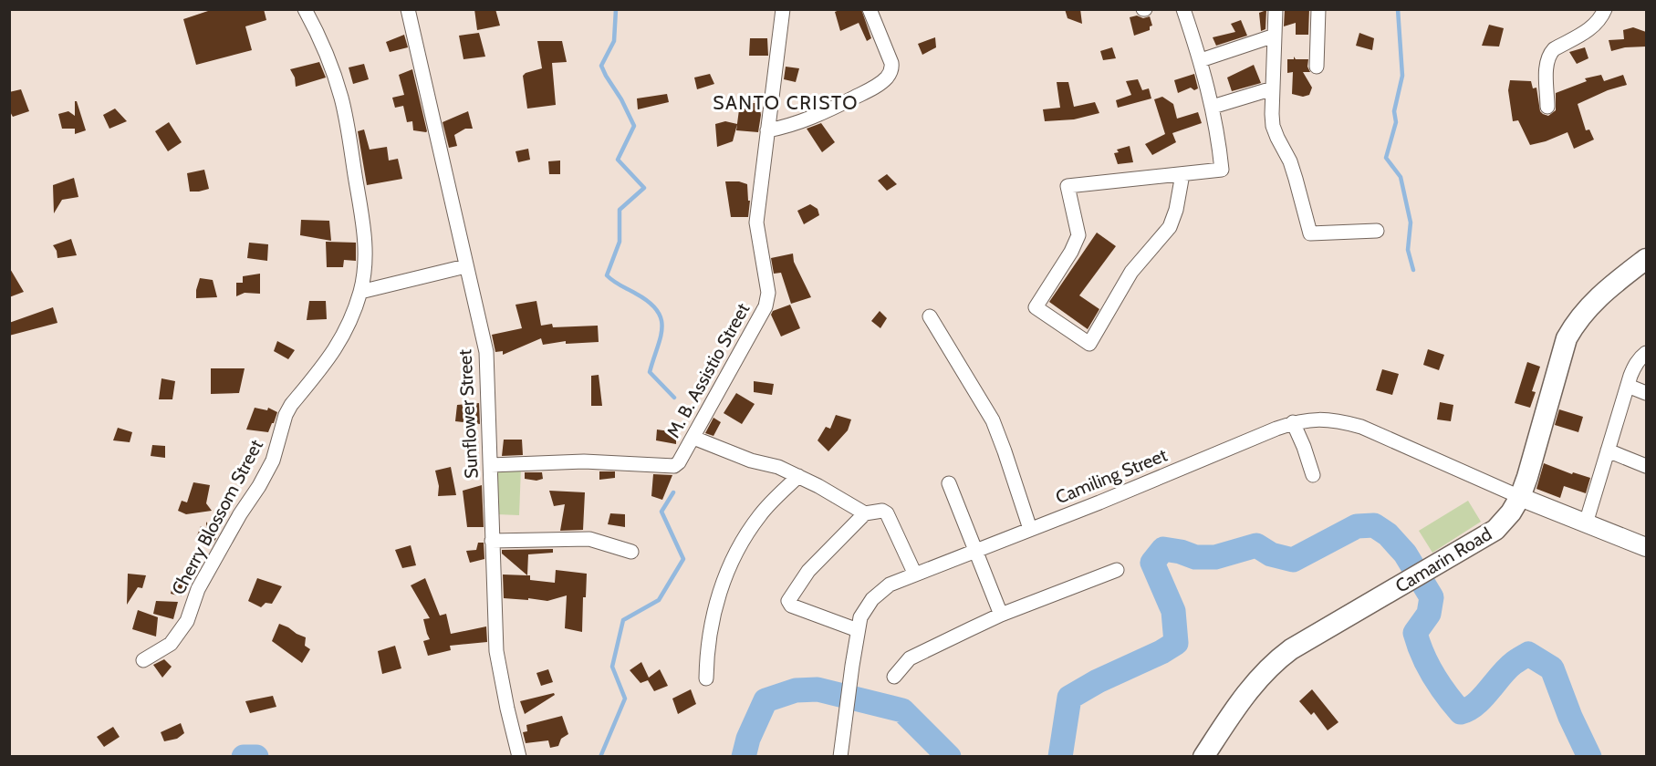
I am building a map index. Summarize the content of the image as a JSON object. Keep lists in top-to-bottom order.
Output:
{
  "streets": {
    "main road": ["Camarin Road"],
    "street": [
      "M. B. Assistio Street",
      "Sunflower Street",
      "Camiling Street",
      "Cherry Blossom Street"
    ]
  },
  "crossings": [
    ["M. B. Assistio Street", "Sunflower Street"],
    ["Camiling Street", "Camarin Road"]
  ],
  "districts": ["SANTO CRISTO"]
}
